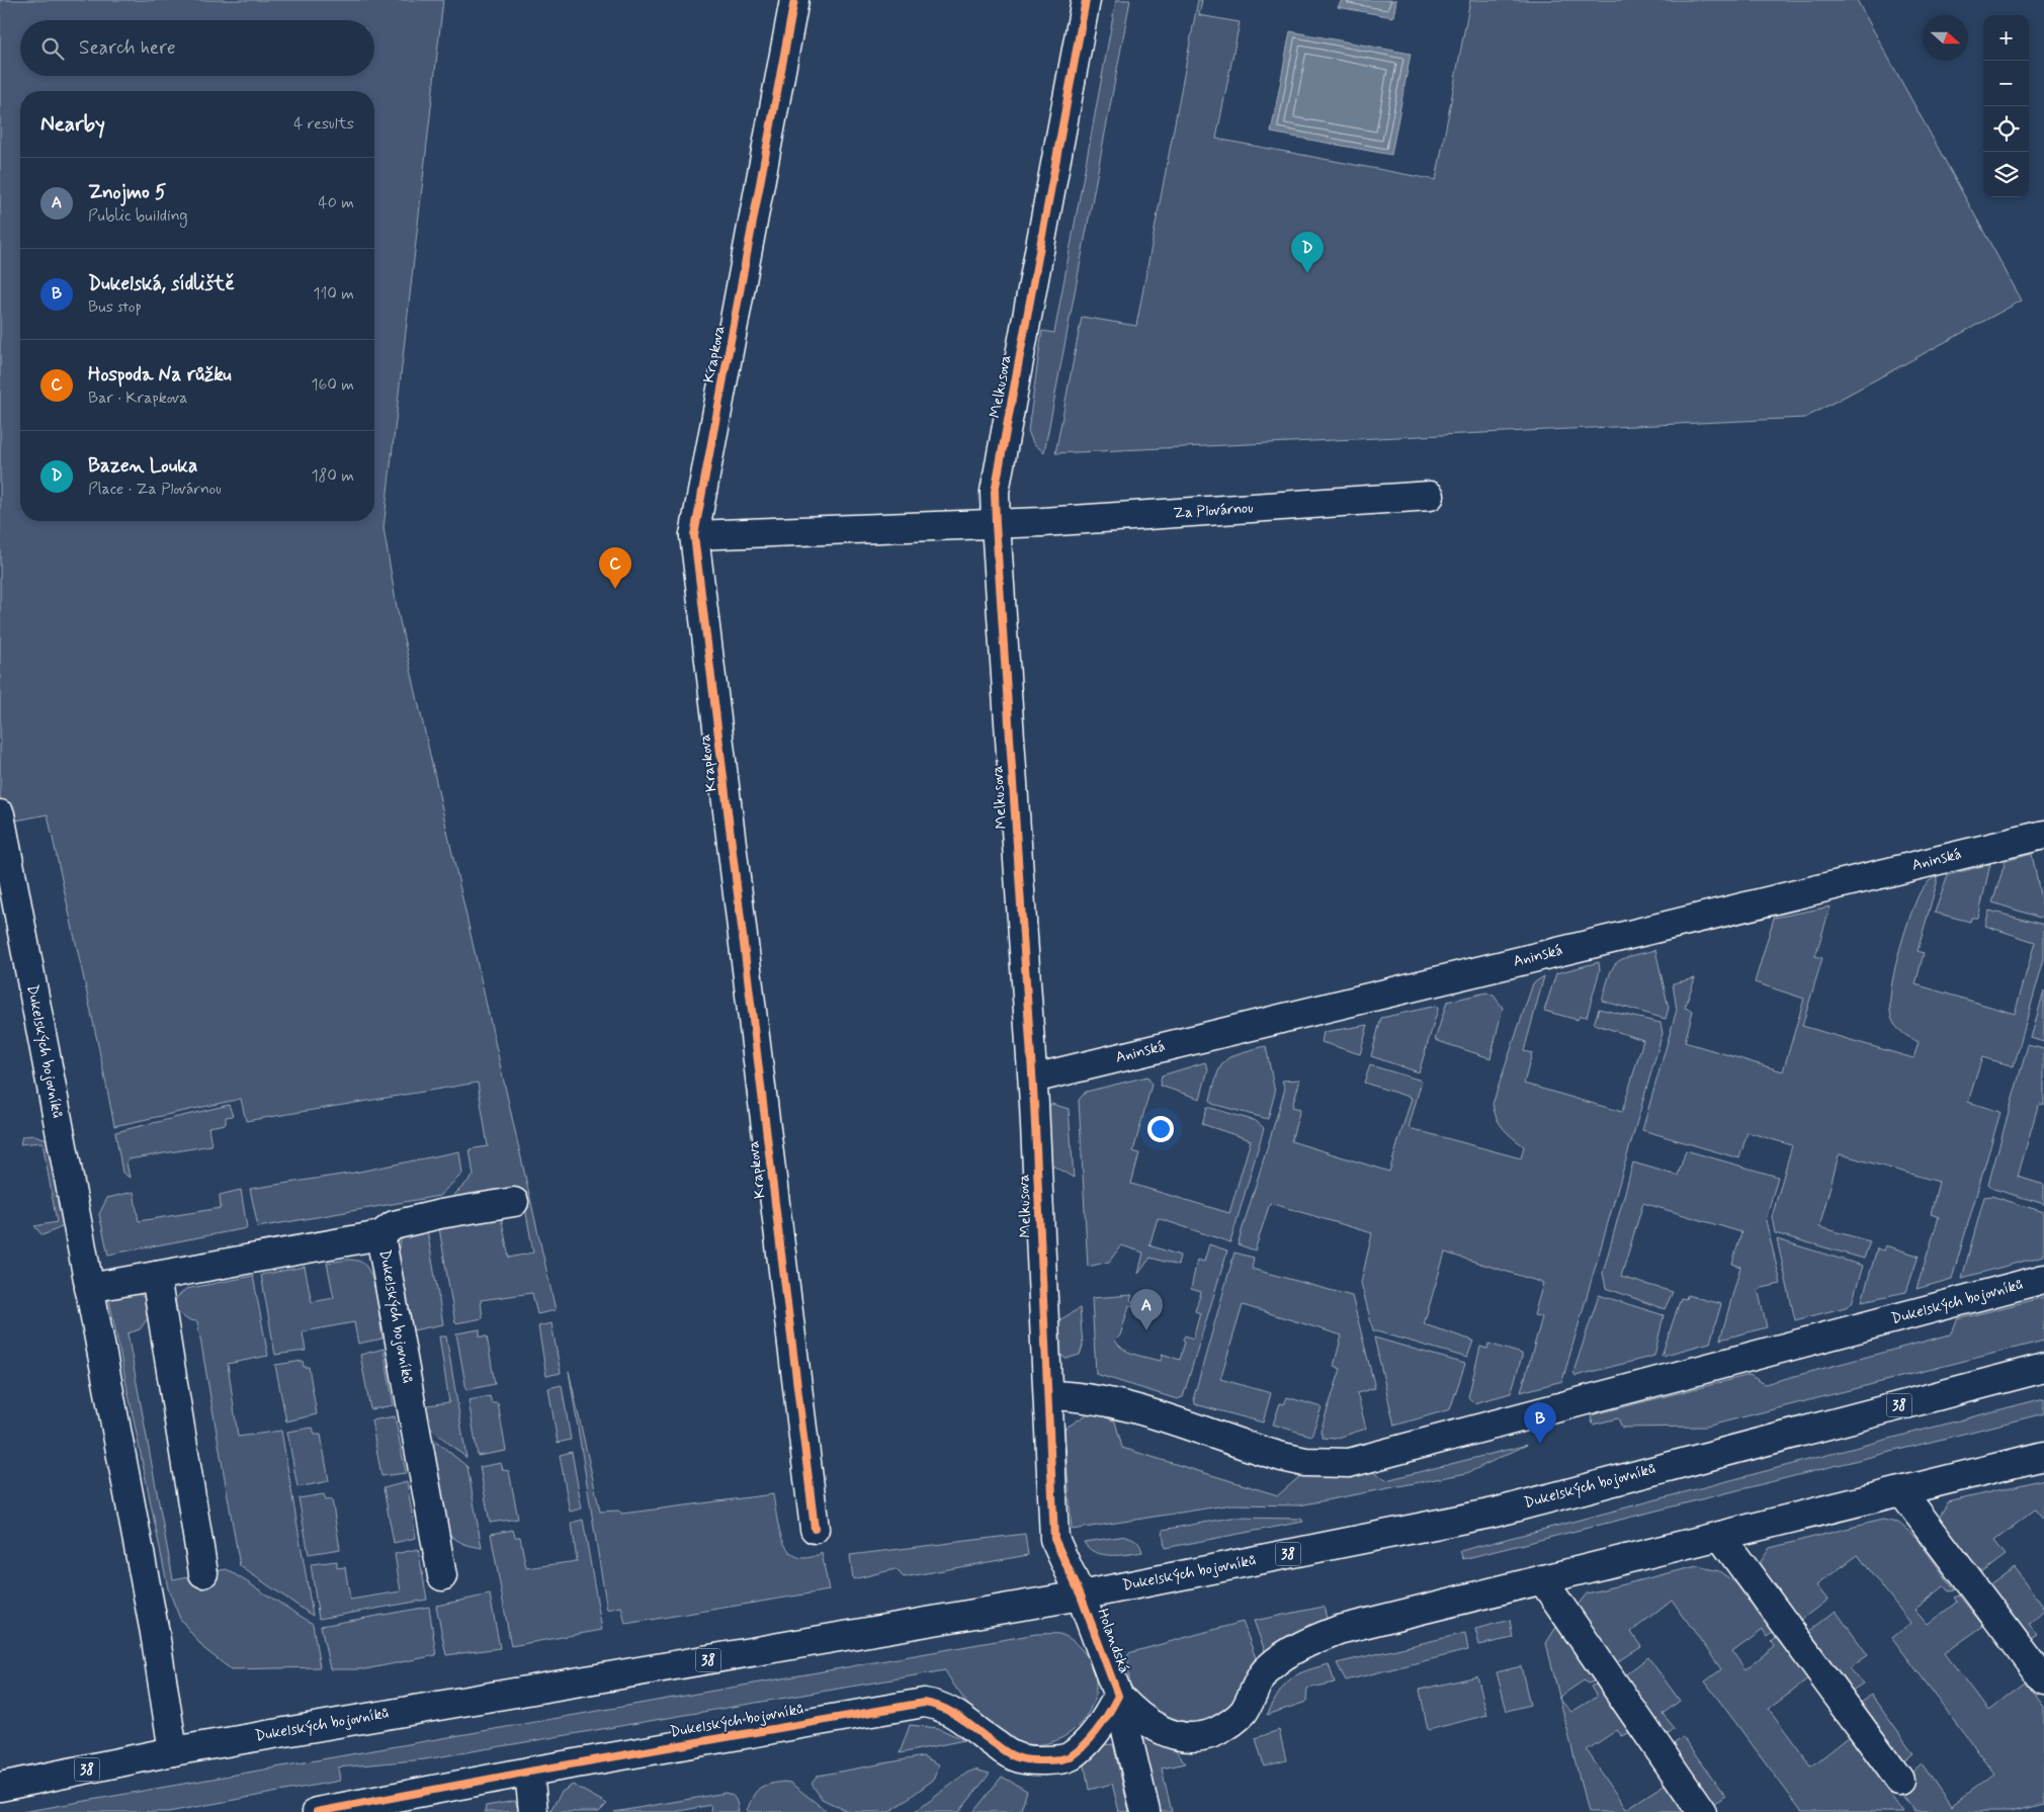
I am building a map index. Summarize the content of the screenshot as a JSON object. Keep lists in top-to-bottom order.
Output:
{
  "streets": {
    "street": [
      "Krapkova",
      "Melkusova",
      "Za Plovárnou",
      "Aninská",
      "Dukelských bojovníků",
      "38",
      "Holandská"
    ]
  },
  "crossings": [
    ["Krapkova", "Za Plovárnou"],
    ["Melkusova", "Za Plovárnou"],
    ["Melkusova", "Aninská"],
    ["Melkusova", "Dukelských bojovníků"],
    ["Melkusova", "Holandská"],
    ["Dukelských bojovníků", "Holandská"]
  ],
  "north": "right",
  "page": {
    "map_buttons": ["+", "−"],
    "search": "Search here",
    "heading": ["Nearby", "4 results"],
    "list": [
      {
        "mark": "A",
        "name": "Znojmo 5",
        "note": "Public building",
        "value": "40 m"
      },
      {
        "mark": "B",
        "name": "Dukelská, sídliště",
        "note": "Bus stop",
        "value": "110 m"
      },
      {
        "mark": "C",
        "name": "Hospoda Na růžku",
        "note": "Bar · Krapkova",
        "value": "160 m"
      },
      {
        "mark": "D",
        "name": "Bazen Louka",
        "note": "Place · Za Plovárnou",
        "value": "180 m"
      }
    ],
    "pins": [
      "D",
      "C",
      "A",
      "B"
    ]
  }
}
